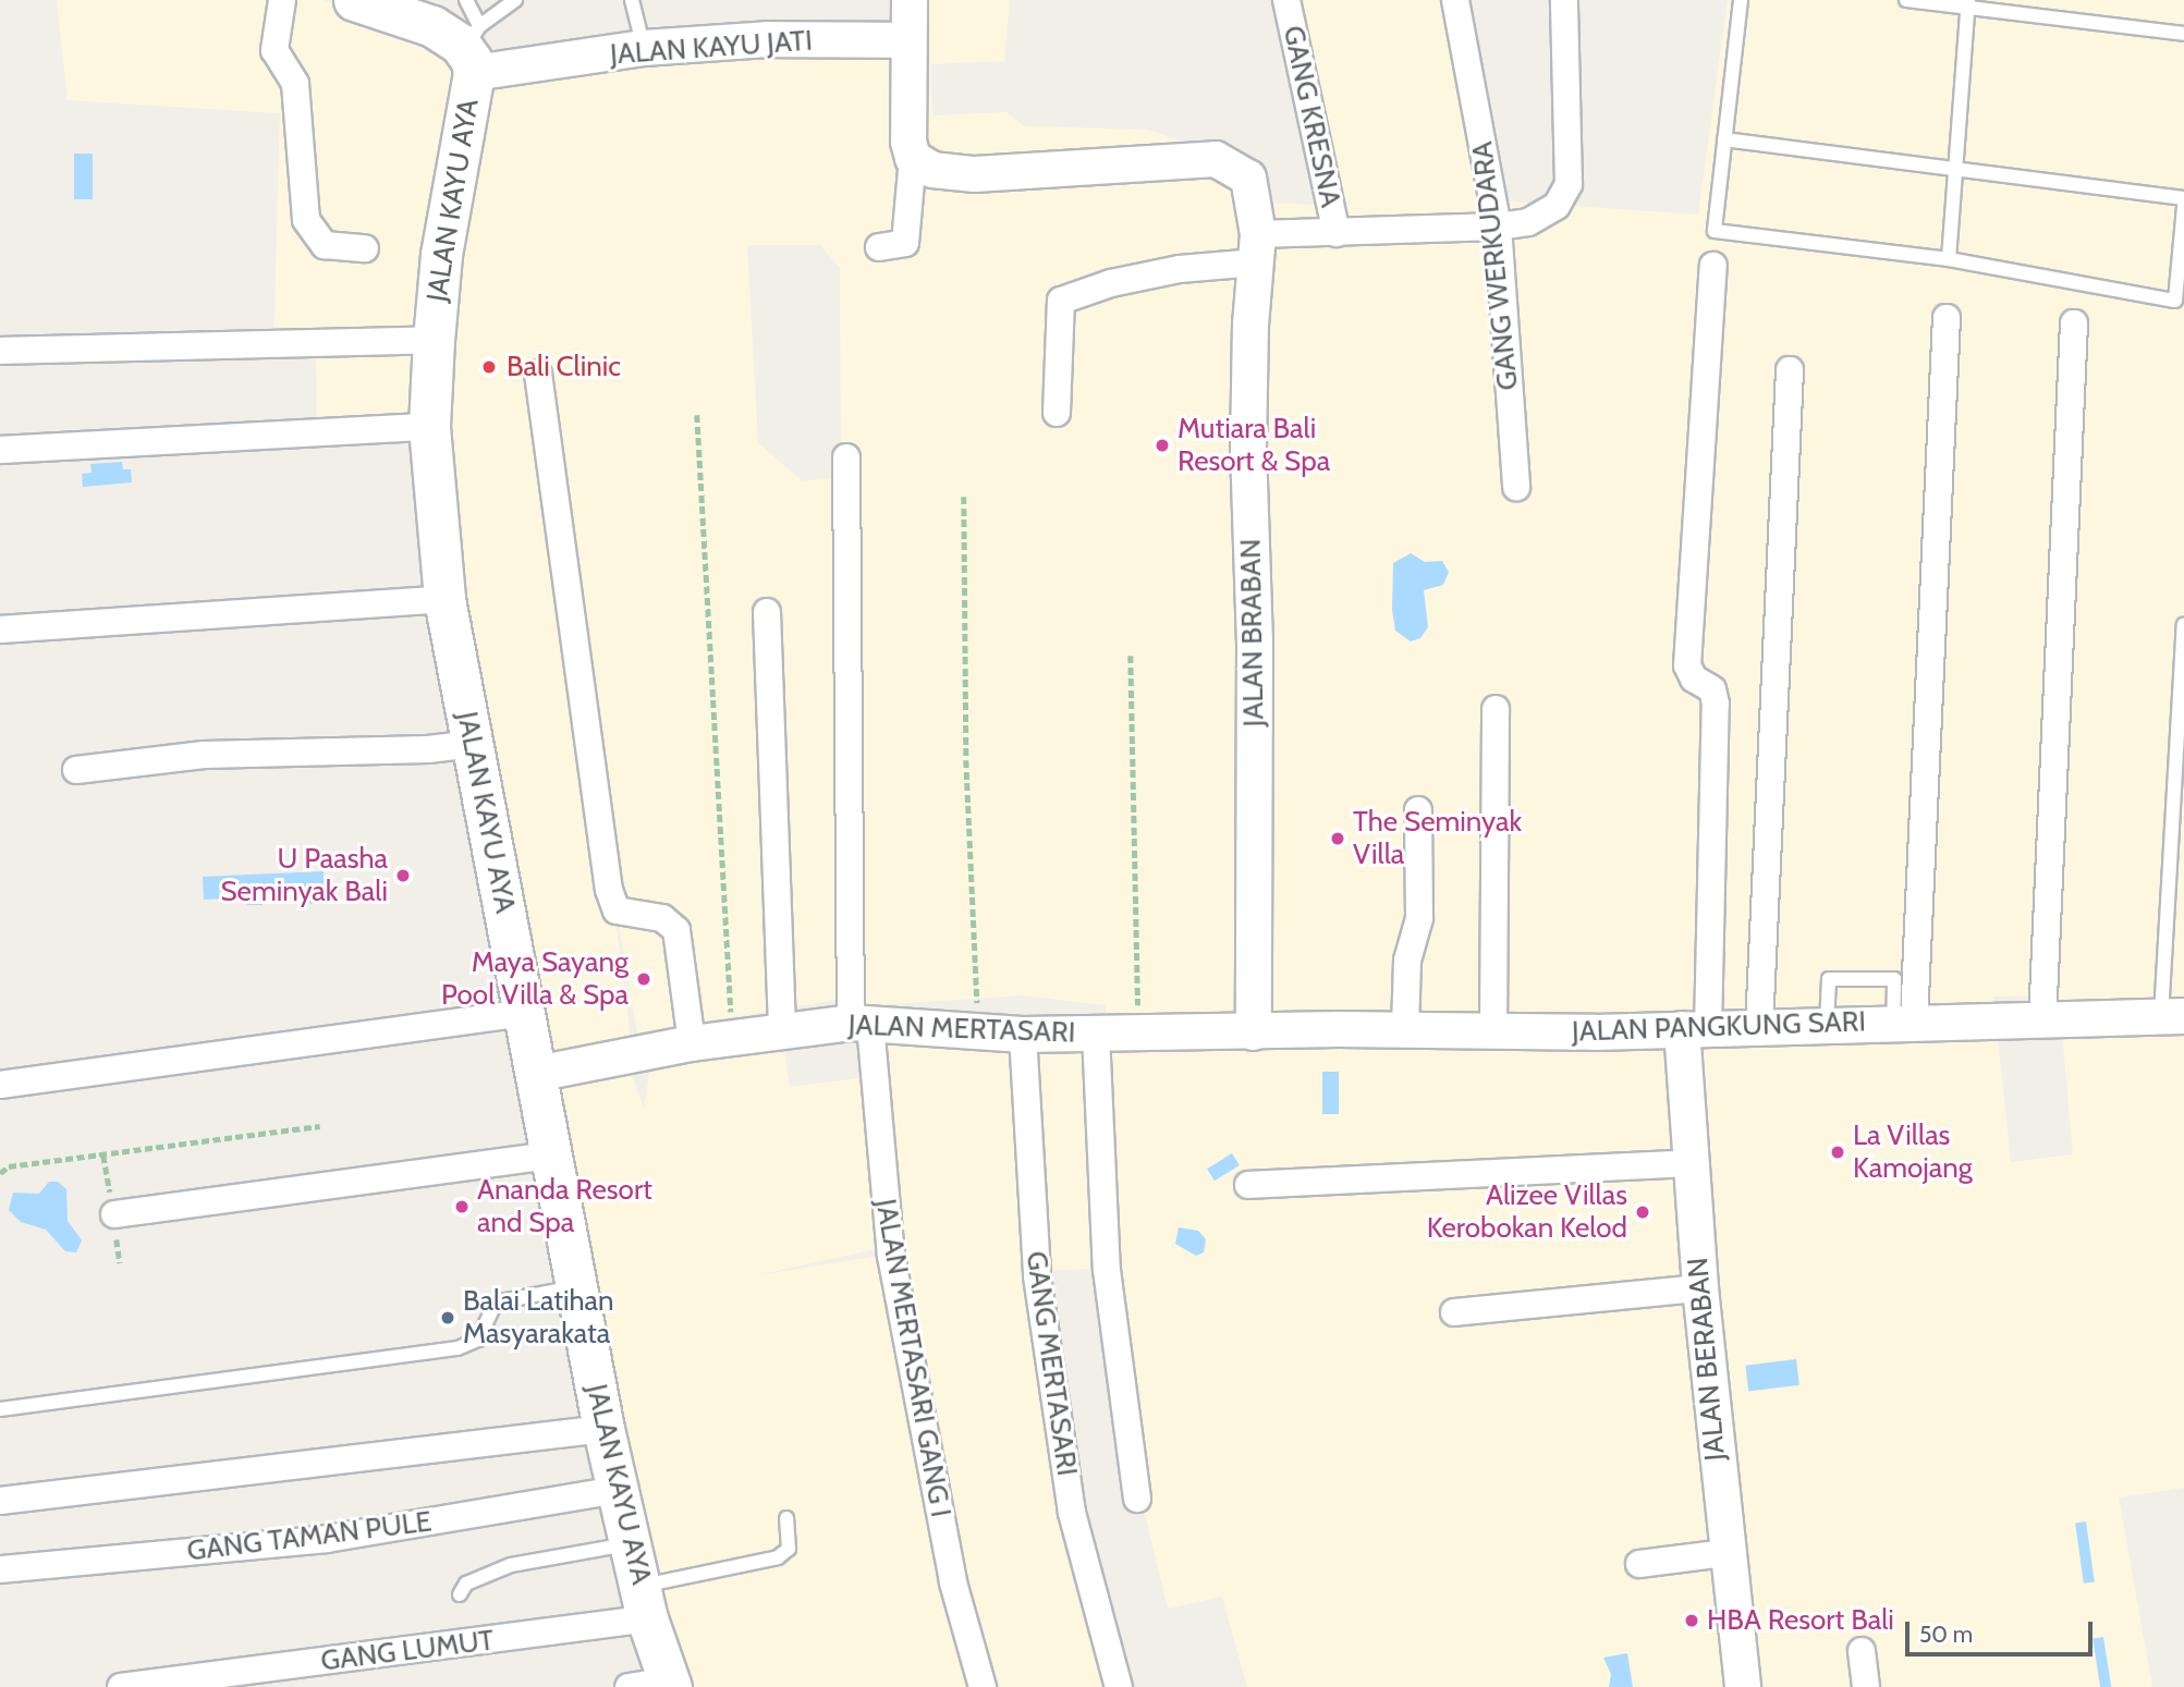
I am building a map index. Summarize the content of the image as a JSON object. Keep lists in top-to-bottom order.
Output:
{
  "streets": {
    "main road": ["JALAN KAYU AYA"],
    "street": [
      "JALAN KAYU JATI",
      "GANG KRESNA",
      "GANG WERKUDARA",
      "JALAN BRABAN",
      "JALAN PANGKUNG SARI",
      "JALAN MERTASARI",
      "JALAN MERTASARI GANG I",
      "JALAN BERABAN",
      "GANG MERTASARI",
      "GANG TAMAN PULE",
      "GANG LUMUT"
    ]
  },
  "crossings": [
    ["JALAN KAYU JATI", "JALAN KAYU AYA"],
    ["JALAN KAYU AYA", "JALAN MERTASARI"],
    ["JALAN KAYU AYA", "GANG TAMAN PULE"],
    ["JALAN KAYU AYA", "GANG LUMUT"],
    ["JALAN BRABAN", "JALAN PANGKUNG SARI"],
    ["JALAN BRABAN", "JALAN MERTASARI"],
    ["JALAN PANGKUNG SARI", "JALAN MERTASARI"],
    ["JALAN PANGKUNG SARI", "JALAN BERABAN"],
    ["JALAN MERTASARI", "JALAN MERTASARI GANG I"],
    ["JALAN MERTASARI", "GANG MERTASARI"]
  ],
  "places": [
    "Bali Clinic",
    "Mutiara Bali Resort & Spa",
    "The Seminyak Villa",
    "U Paasha Seminyak Bali",
    "Maya Sayang Pool Villa & Spa",
    "La Villas Kamojang",
    "Ananda Resort and Spa",
    "Alizee Villas Kerobokan Kelod",
    "Balai Latihan Masyarakata",
    "HBA Resort Bali"
  ],
  "scale_bar": "50 m"
}
